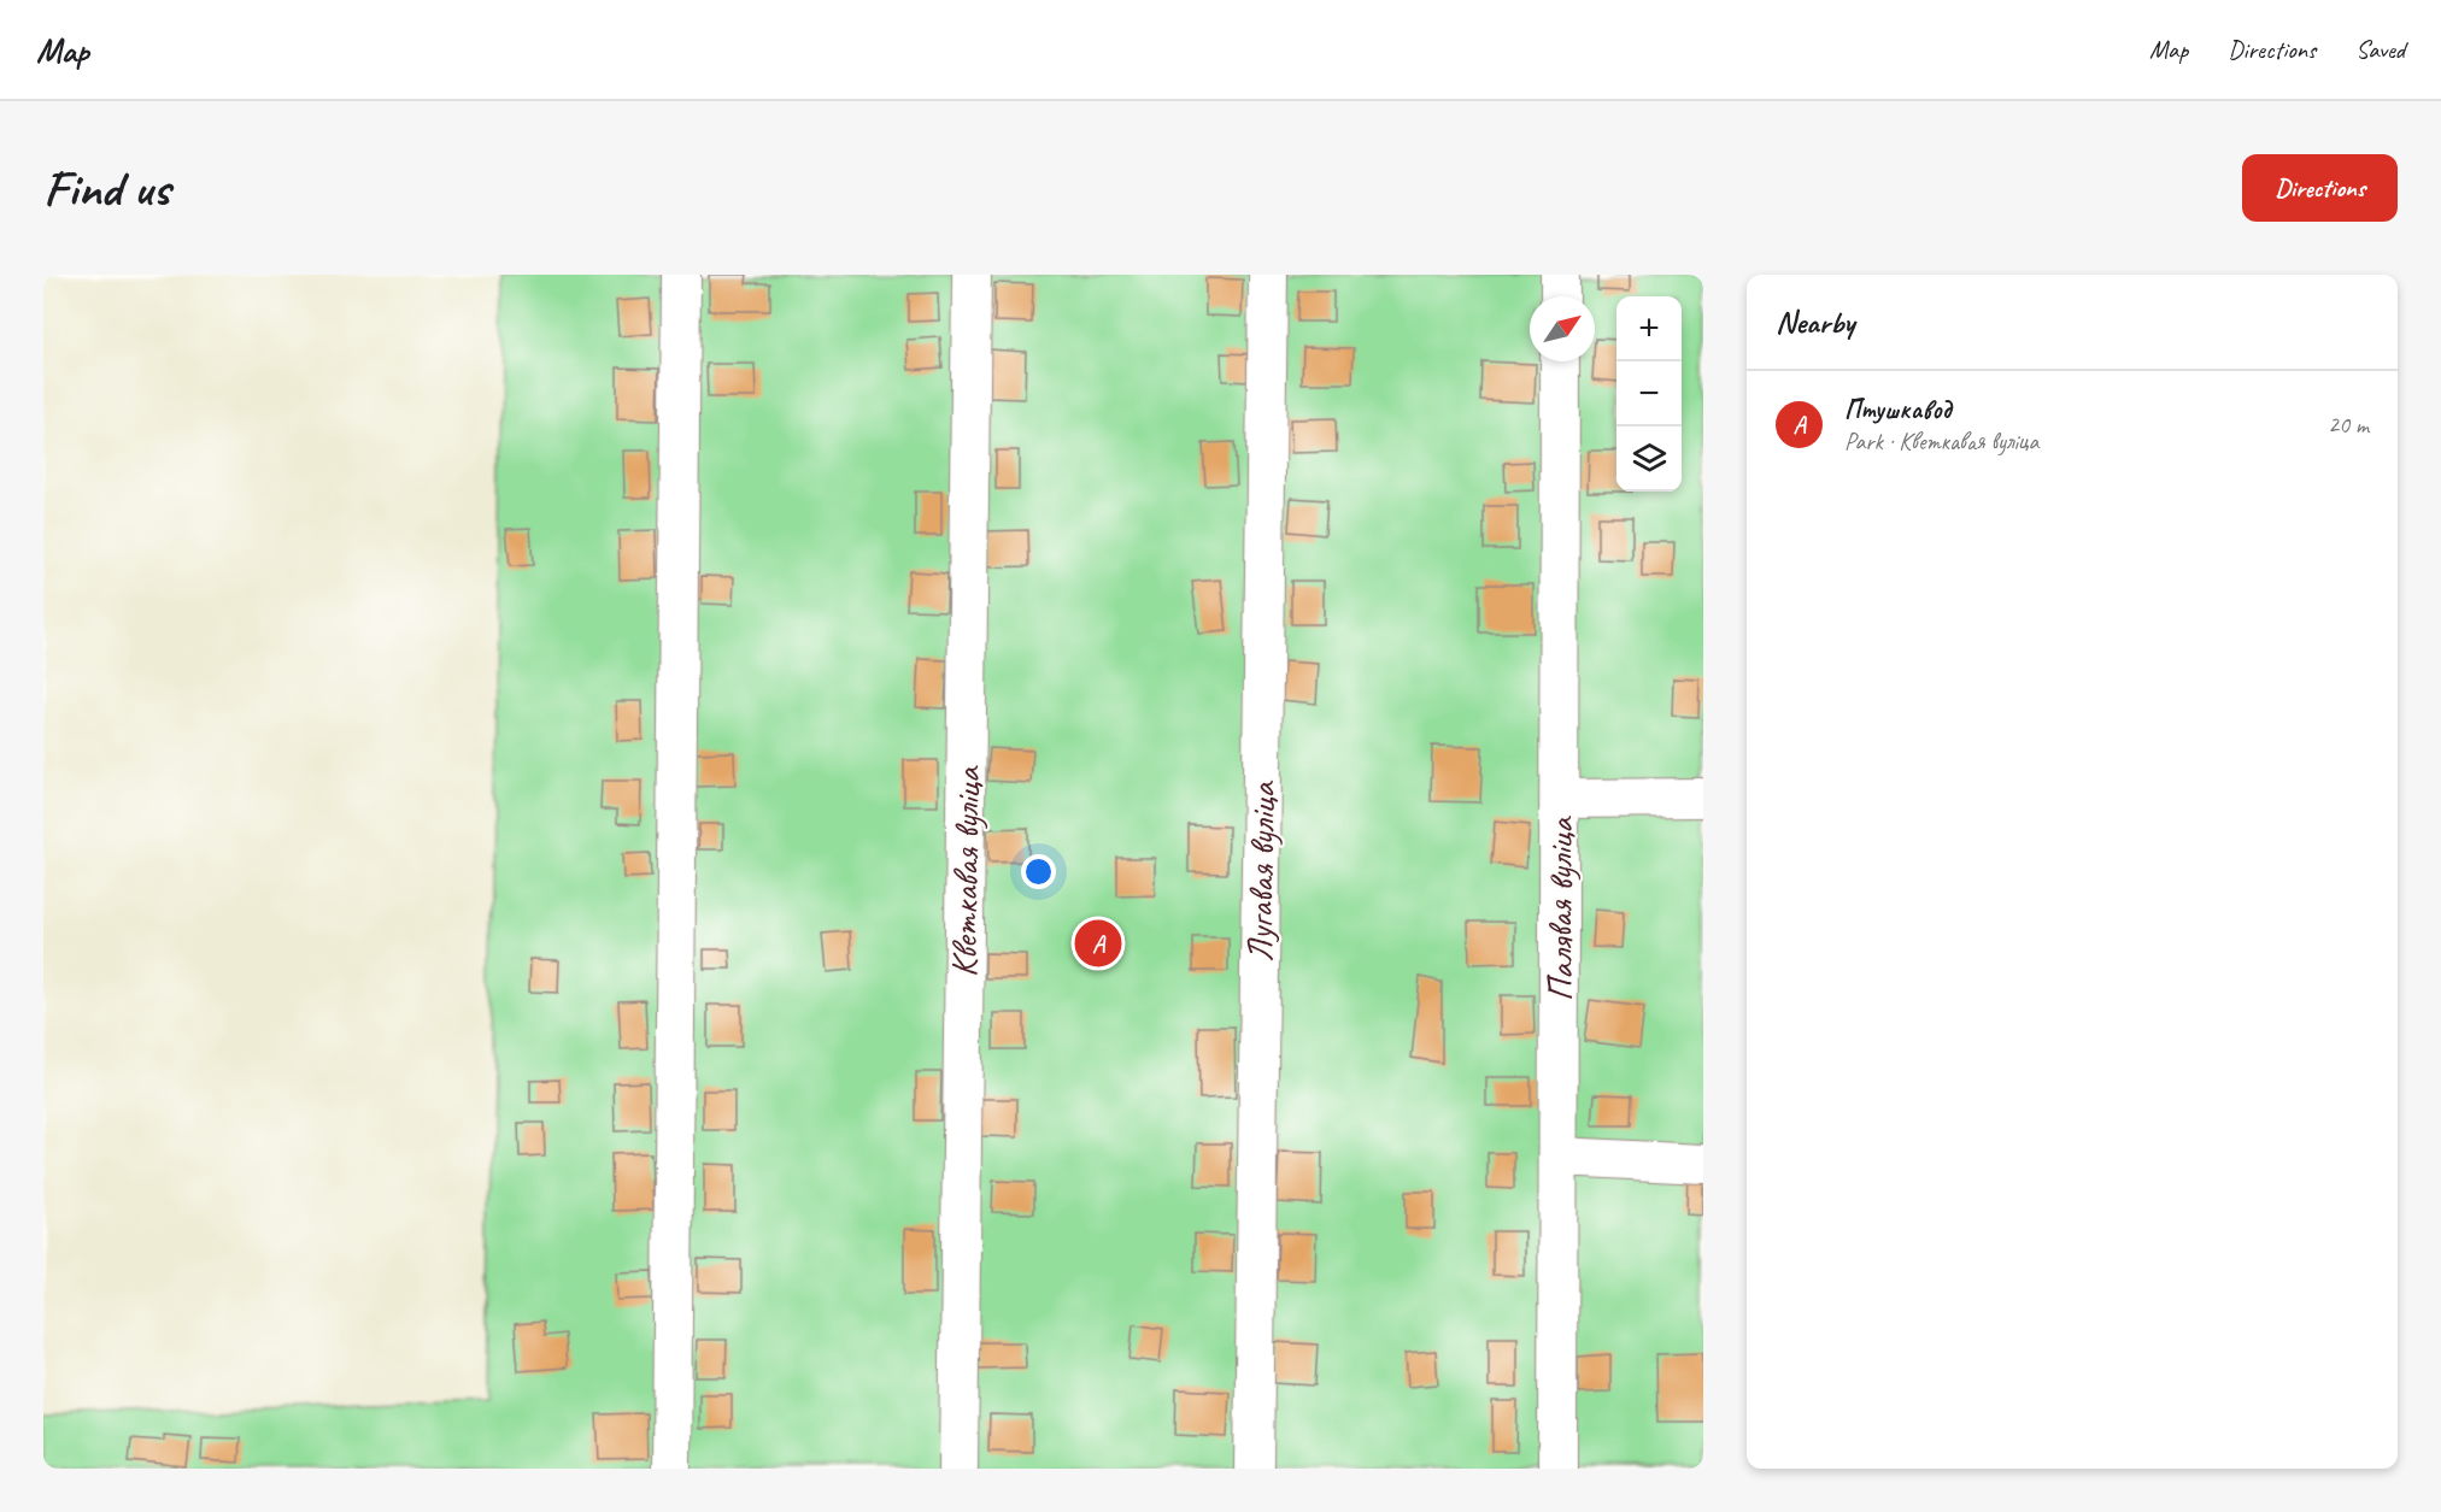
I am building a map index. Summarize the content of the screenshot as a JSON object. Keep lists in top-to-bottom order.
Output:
{
  "streets": {
    "street": ["Кветкавая вуліца", "Лугавая вуліца", "Палявая вуліца"]
  },
  "north": "top right",
  "page": {
    "header": "Map",
    "nav": ["Map", "Directions", "Saved"],
    "buttons": "Directions",
    "title": "Find us",
    "heading": "Nearby",
    "map_buttons": ["+", "−"],
    "list": [
      {
        "mark": "A",
        "name": "Птушкавод",
        "note": "Park · Кветкавая вуліца",
        "value": "20 m"
      }
    ],
    "pins": "A"
  }
}
